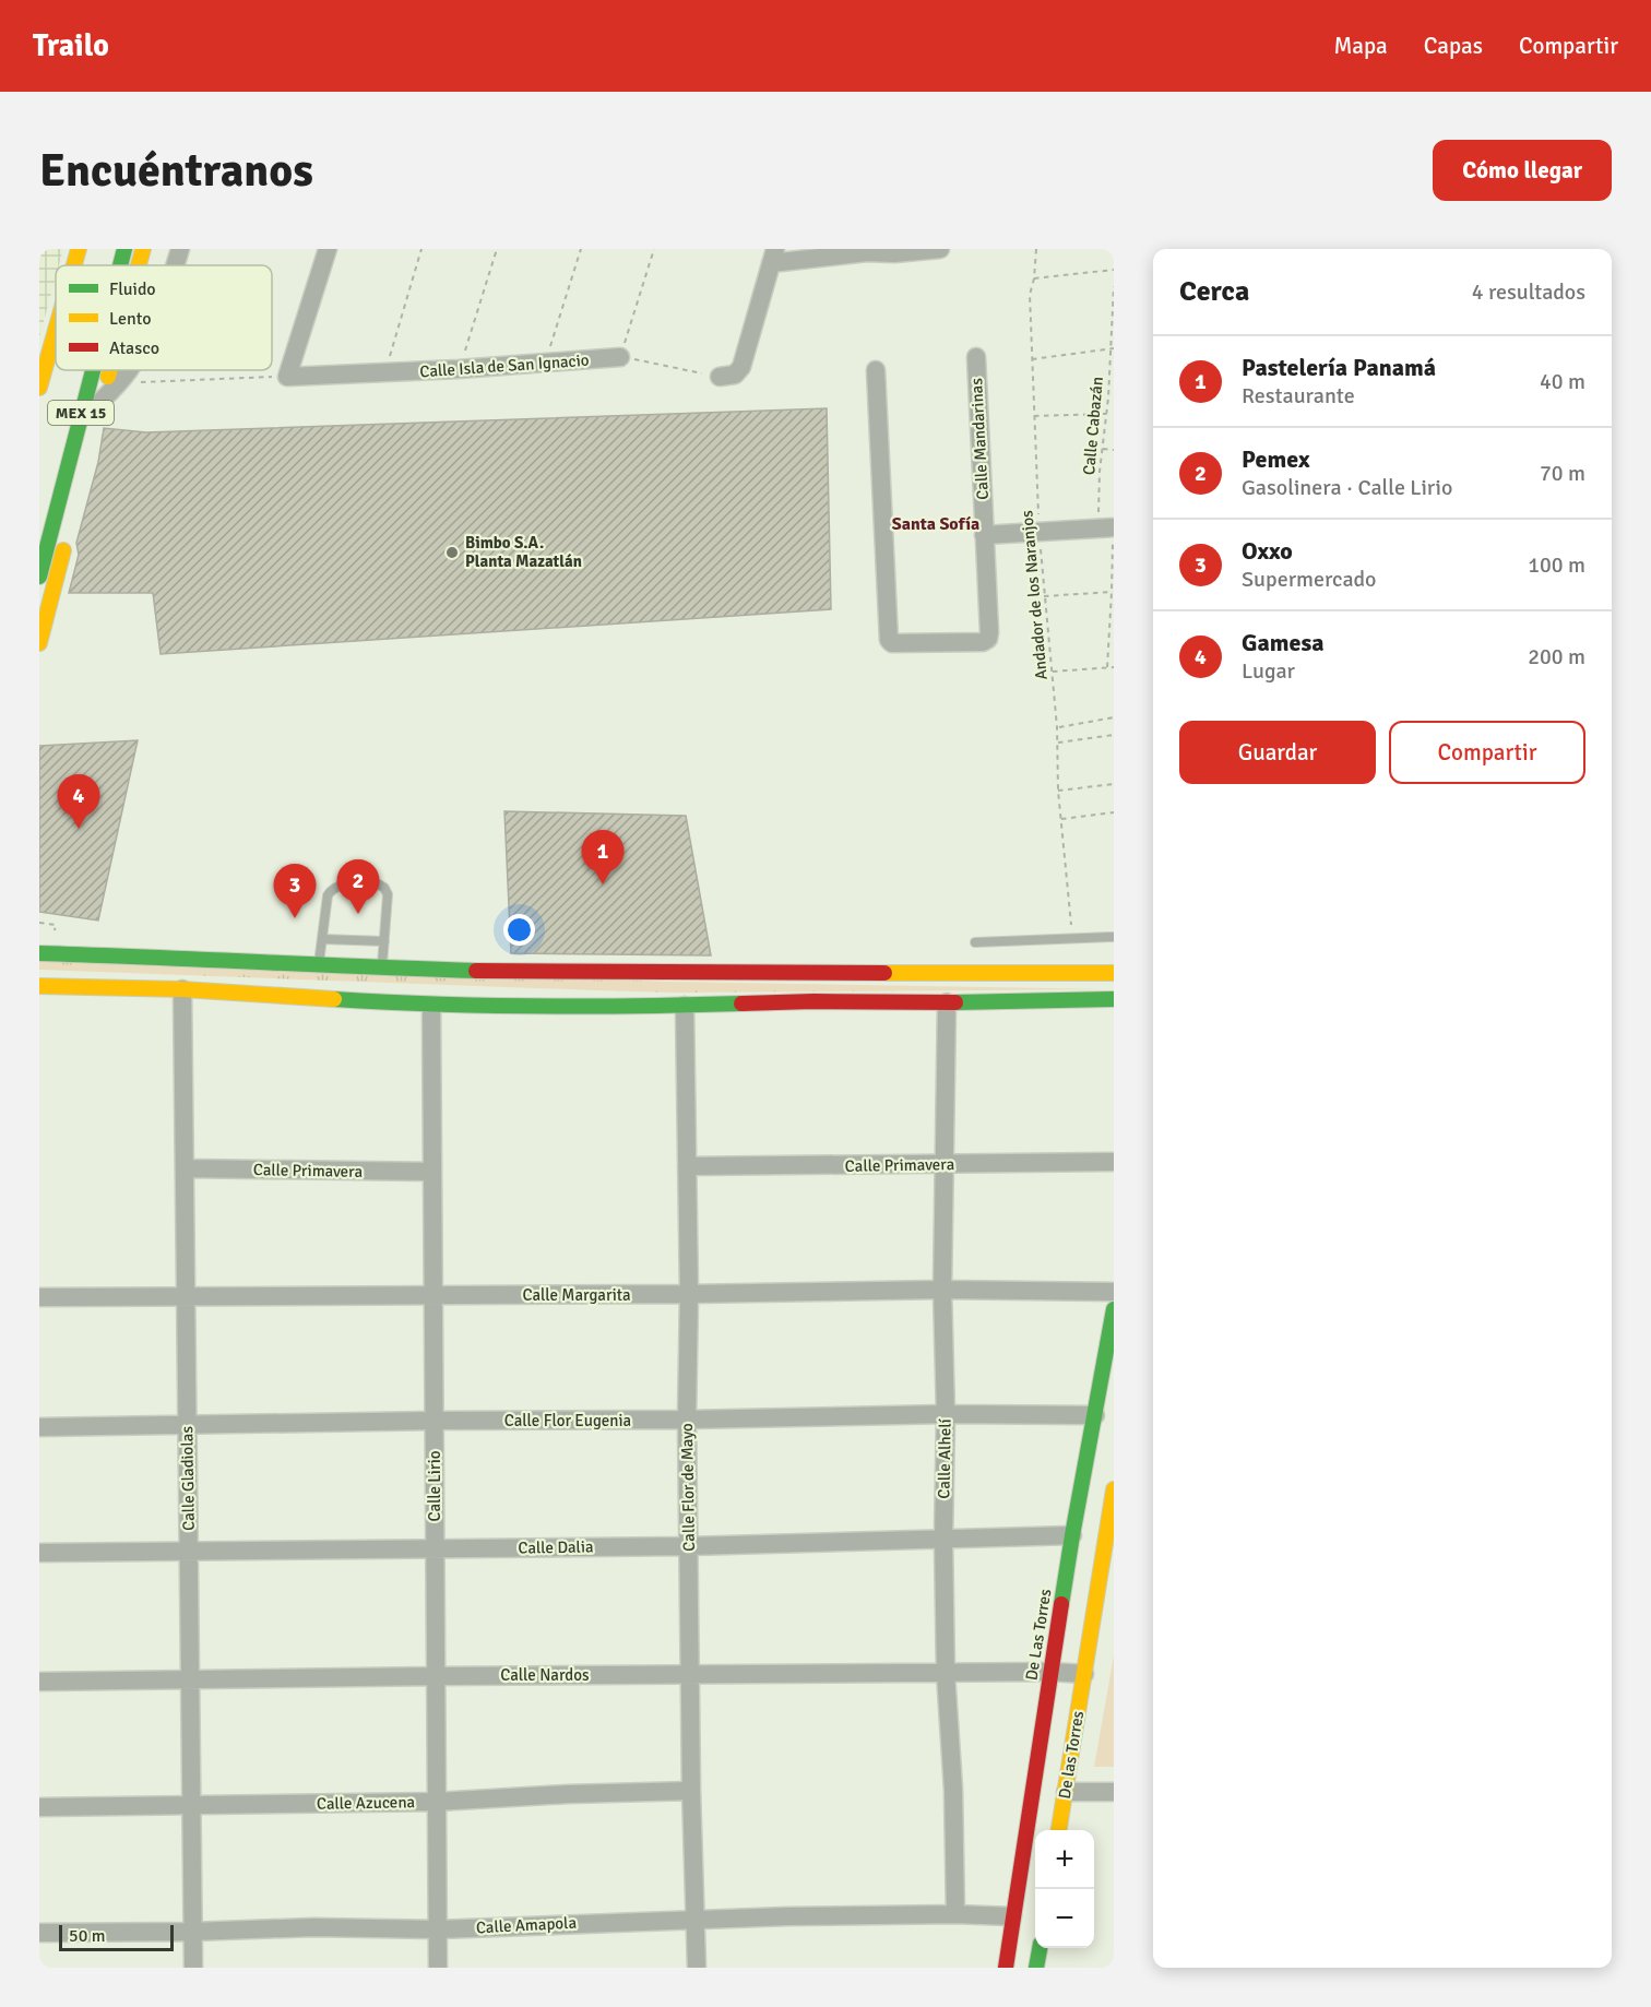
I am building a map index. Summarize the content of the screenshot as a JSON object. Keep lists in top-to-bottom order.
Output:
{
  "streets": {
    "main road": ["MEX 15", "De Las Torres", "De las Torres"],
    "street": [
      "Calle Isla de San Ignacio",
      "Calle Mandarinas",
      "Calle Primavera",
      "Calle Margarita",
      "Calle Flor Eugenia",
      "Calle Alhelí",
      "Calle Gladiolas",
      "Calle Lirio",
      "Calle Flor de Mayo",
      "Calle Dalia",
      "Calle Nardos",
      "Calle Azucena",
      "Calle Amapola"
    ],
    "path": ["Calle Cabazán", "Andador de los Naranjos"]
  },
  "crossings": [
    ["Calle Primavera", "Calle Alhelí"],
    ["Calle Primavera", "Calle Gladiolas"],
    ["Calle Primavera", "Calle Lirio"],
    ["Calle Primavera", "Calle Flor de Mayo"],
    ["Calle Margarita", "Calle Alhelí"],
    ["Calle Margarita", "Calle Gladiolas"],
    ["Calle Margarita", "Calle Lirio"],
    ["Calle Margarita", "Calle Flor de Mayo"],
    ["Calle Flor Eugenia", "Calle Alhelí"],
    ["Calle Flor Eugenia", "Calle Gladiolas"],
    ["Calle Flor Eugenia", "Calle Lirio"],
    ["Calle Flor Eugenia", "Calle Flor de Mayo"],
    ["Calle Flor Eugenia", "De Las Torres"],
    ["Calle Alhelí", "Calle Dalia"],
    ["Calle Alhelí", "Calle Nardos"],
    ["Calle Alhelí", "Calle Amapola"],
    ["Calle Gladiolas", "Calle Dalia"],
    ["Calle Gladiolas", "Calle Nardos"],
    ["Calle Gladiolas", "Calle Azucena"],
    ["Calle Gladiolas", "Calle Amapola"],
    ["Calle Lirio", "Calle Dalia"],
    ["Calle Lirio", "Calle Nardos"],
    ["Calle Lirio", "Calle Azucena"],
    ["Calle Lirio", "Calle Amapola"],
    ["Calle Flor de Mayo", "Calle Dalia"],
    ["Calle Flor de Mayo", "Calle Nardos"],
    ["Calle Flor de Mayo", "Calle Azucena"],
    ["Calle Flor de Mayo", "Calle Amapola"],
    ["Calle Dalia", "De Las Torres"],
    ["De Las Torres", "Calle Nardos"],
    ["De Las Torres", "De las Torres"],
    ["De Las Torres", "Calle Amapola"],
    ["Calle Nardos", "De las Torres"]
  ],
  "districts": ["Santa Sofía"],
  "places": ["Bimbo S.A. Planta Mazatlán"],
  "legend": ["Fluido", "Lento", "Atasco"],
  "scale_bar": "50 m",
  "page": {
    "header": "Trailo",
    "nav": ["Mapa", "Capas", "Compartir"],
    "buttons": [
      "Cómo llegar",
      ["Guardar", "Compartir"]
    ],
    "title": "Encuéntranos",
    "heading": ["Cerca", "4 resultados"],
    "list": [
      {
        "mark": "1",
        "name": "Pastelería Panamá",
        "note": "Restaurante",
        "value": "40 m"
      },
      {
        "mark": "2",
        "name": "Pemex",
        "note": "Gasolinera · Calle Lirio",
        "value": "70 m"
      },
      {
        "mark": "3",
        "name": "Oxxo",
        "note": "Supermercado",
        "value": "100 m"
      },
      {
        "mark": "4",
        "name": "Gamesa",
        "note": "Lugar",
        "value": "200 m"
      }
    ],
    "pins": [
      "4",
      "1",
      "2",
      "3"
    ],
    "map_buttons": ["+", "−"],
    "scale": "50 m"
  }
}
